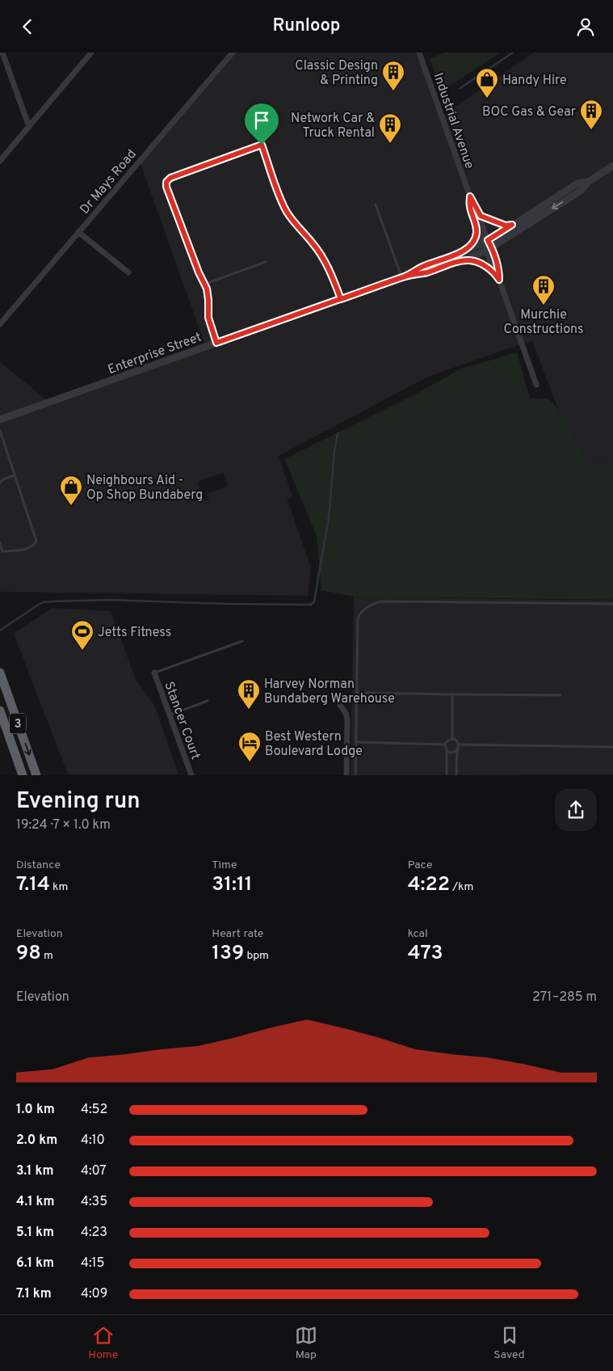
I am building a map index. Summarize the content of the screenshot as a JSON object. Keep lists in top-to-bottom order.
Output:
{
  "streets": {
    "highway": ["3"],
    "street": [
      "Industrial Avenue",
      "Dr Mays Road",
      "Enterprise Street",
      "Stancer Court"
    ]
  },
  "crossings": [
    ["Industrial Avenue", "Enterprise Street"]
  ],
  "places": {
    "building": [
      "Classic Design & Printing",
      "BOC Gas & Gear",
      "Network Car & Truck Rental",
      "Murchie Constructions",
      "Harvey Norman Bundaberg Warehouse"
    ],
    "shop": ["Handy Hire", "Neighbours Aid - Op Shop Bundaberg"],
    "sports": ["Jetts Fitness"],
    "hotel": ["Best Western Boulevard Lodge"]
  },
  "page": {
    "header": "Runloop",
    "heading": ["Evening run", "19:24 · 7 × 1.0 km"],
    "stats": [
      ["Distance", "7.14 km"],
      ["Time", "31:11"],
      ["Pace", "4:22 /km"],
      ["Elevation", "98 m"],
      ["Heart rate", "139 bpm"],
      ["kcal", "473"]
    ],
    "chart": ["Elevation", "271–285 m"],
    "list": [
      {
        "name": "1.0 km",
        "note": "4:52"
      },
      {
        "name": "2.0 km",
        "note": "4:10"
      },
      {
        "name": "3.1 km",
        "note": "4:07"
      },
      {
        "name": "4.1 km",
        "note": "4:35"
      },
      {
        "name": "5.1 km",
        "note": "4:23"
      },
      {
        "name": "6.1 km",
        "note": "4:15"
      },
      {
        "name": "7.1 km",
        "note": "4:09"
      }
    ],
    "tabs": ["Home", "Map", "Saved"]
  }
}
